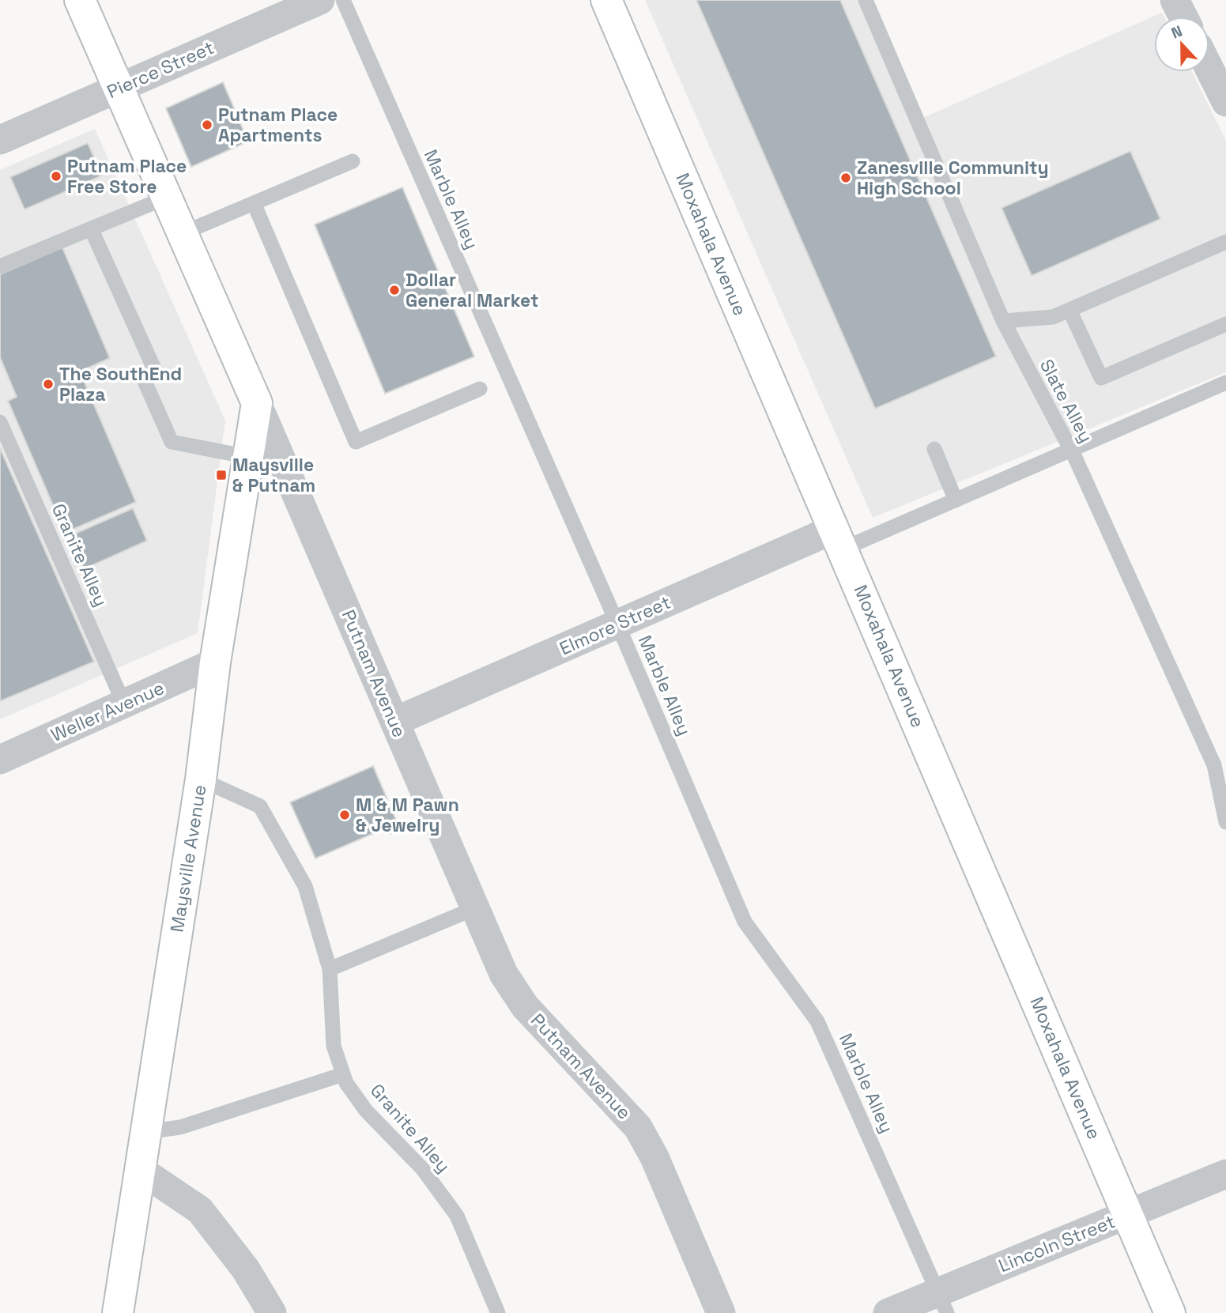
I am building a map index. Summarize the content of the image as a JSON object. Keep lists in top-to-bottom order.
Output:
{
  "streets": {
    "street": [
      "Pierce Street",
      "Moxahala Avenue",
      "Elmore Street",
      "Putnam Avenue",
      "Weller Avenue",
      "Maysville Avenue",
      "Lincoln Street"
    ],
    "lane": ["Marble Alley", "Slate Alley", "Granite Alley"]
  },
  "crossings": [
    ["Pierce Street", "Putnam Avenue"],
    ["Marble Alley", "Elmore Street"],
    ["Marble Alley", "Lincoln Street"],
    ["Moxahala Avenue", "Elmore Street"],
    ["Moxahala Avenue", "Lincoln Street"],
    ["Granite Alley", "Weller Avenue"],
    ["Granite Alley", "Maysville Avenue"],
    ["Elmore Street", "Putnam Avenue"],
    ["Putnam Avenue", "Maysville Avenue"],
    ["Weller Avenue", "Maysville Avenue"]
  ],
  "places": {
    "other": [
      "Putnam Place Apartments",
      "Putnam Place Free Store",
      "Zanesville Community High School",
      "Dollar General Market",
      "The SouthEnd Plaza",
      "M & M Pawn & Jewelry"
    ],
    "transit": ["Maysville & Putnam"]
  },
  "north": "top"
}
